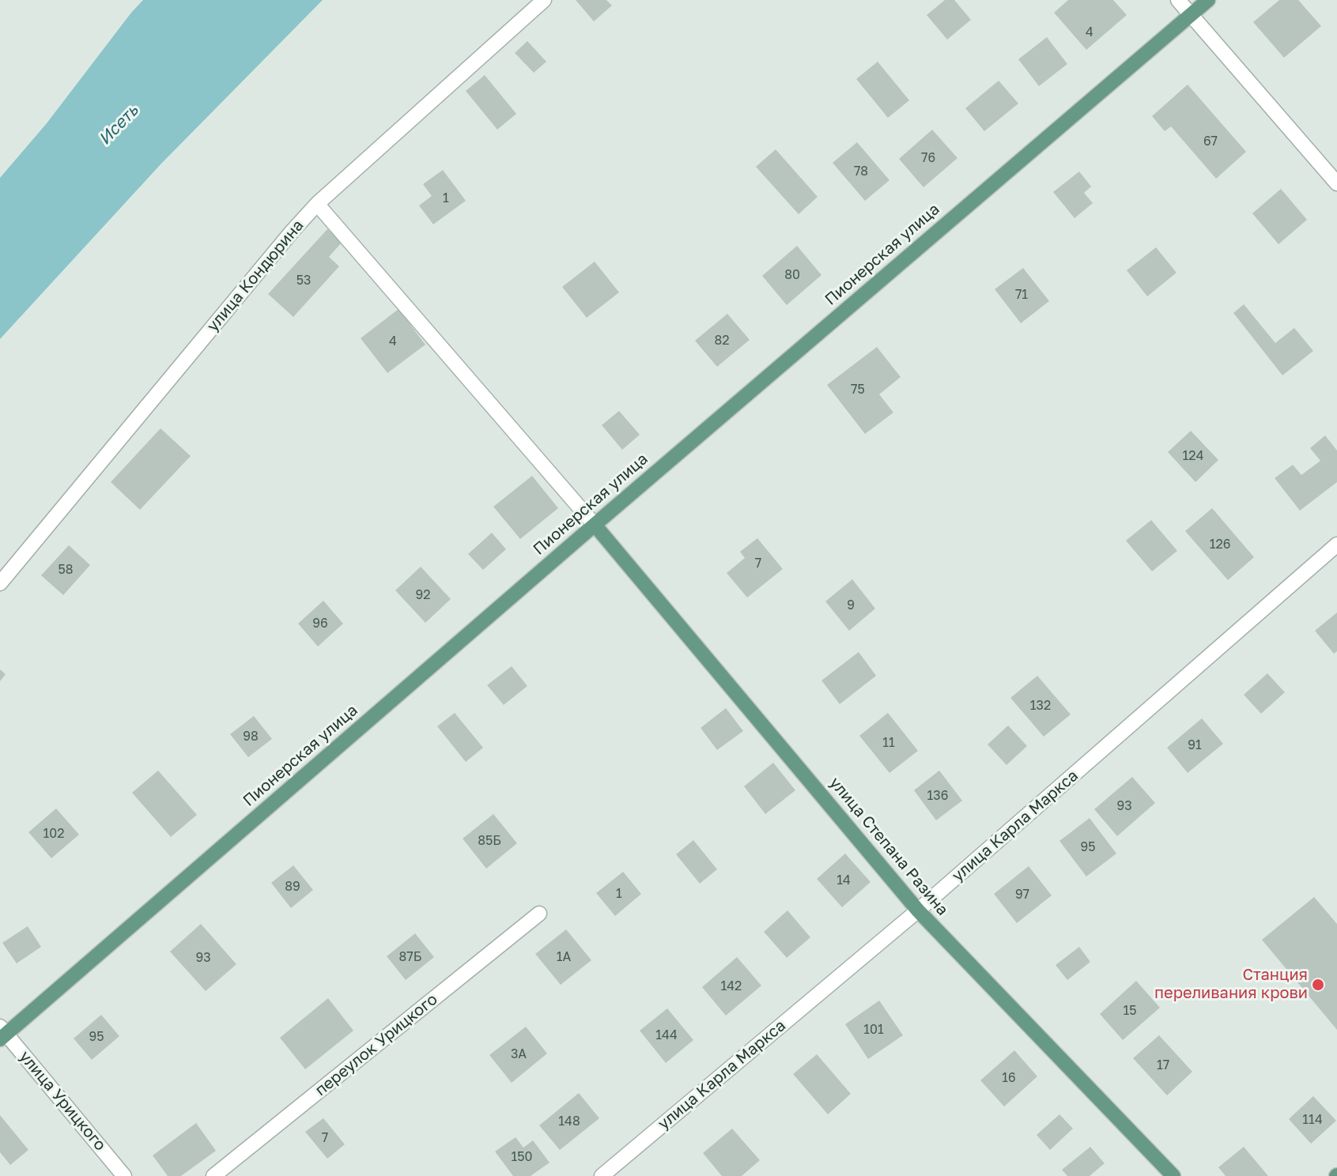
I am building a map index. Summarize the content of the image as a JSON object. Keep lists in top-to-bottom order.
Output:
{
  "streets": {
    "main road": ["Пионерская улица", "улица Степана Разина"],
    "street": [
      "улица Кондюрина",
      "улица Карла Маркса",
      "переулок Урицкого",
      "улица Урицкого"
    ]
  },
  "crossings": [
    ["Пионерская улица", "улица Степана Разина"],
    ["Пионерская улица", "улица Урицкого"],
    ["улица Карла Маркса", "улица Степана Разина"]
  ],
  "water": ["Исеть"],
  "places": ["Станция переливания крови"],
  "house_numbers": [
    "4",
    "67",
    "76",
    "78",
    "1",
    "80",
    "53",
    "71",
    "82",
    "4",
    "75",
    "124",
    "126",
    "7",
    "58",
    "92",
    "9",
    "96",
    "132",
    "98",
    "11",
    "91",
    "136",
    "93",
    "102",
    "85Б",
    "95",
    "14",
    "89",
    "1",
    "97",
    "87Б",
    "1А",
    "93",
    "142",
    "15",
    "101",
    "144",
    "95",
    "3А",
    "17",
    "16",
    "114",
    "148",
    "7",
    "150"
  ]
}
